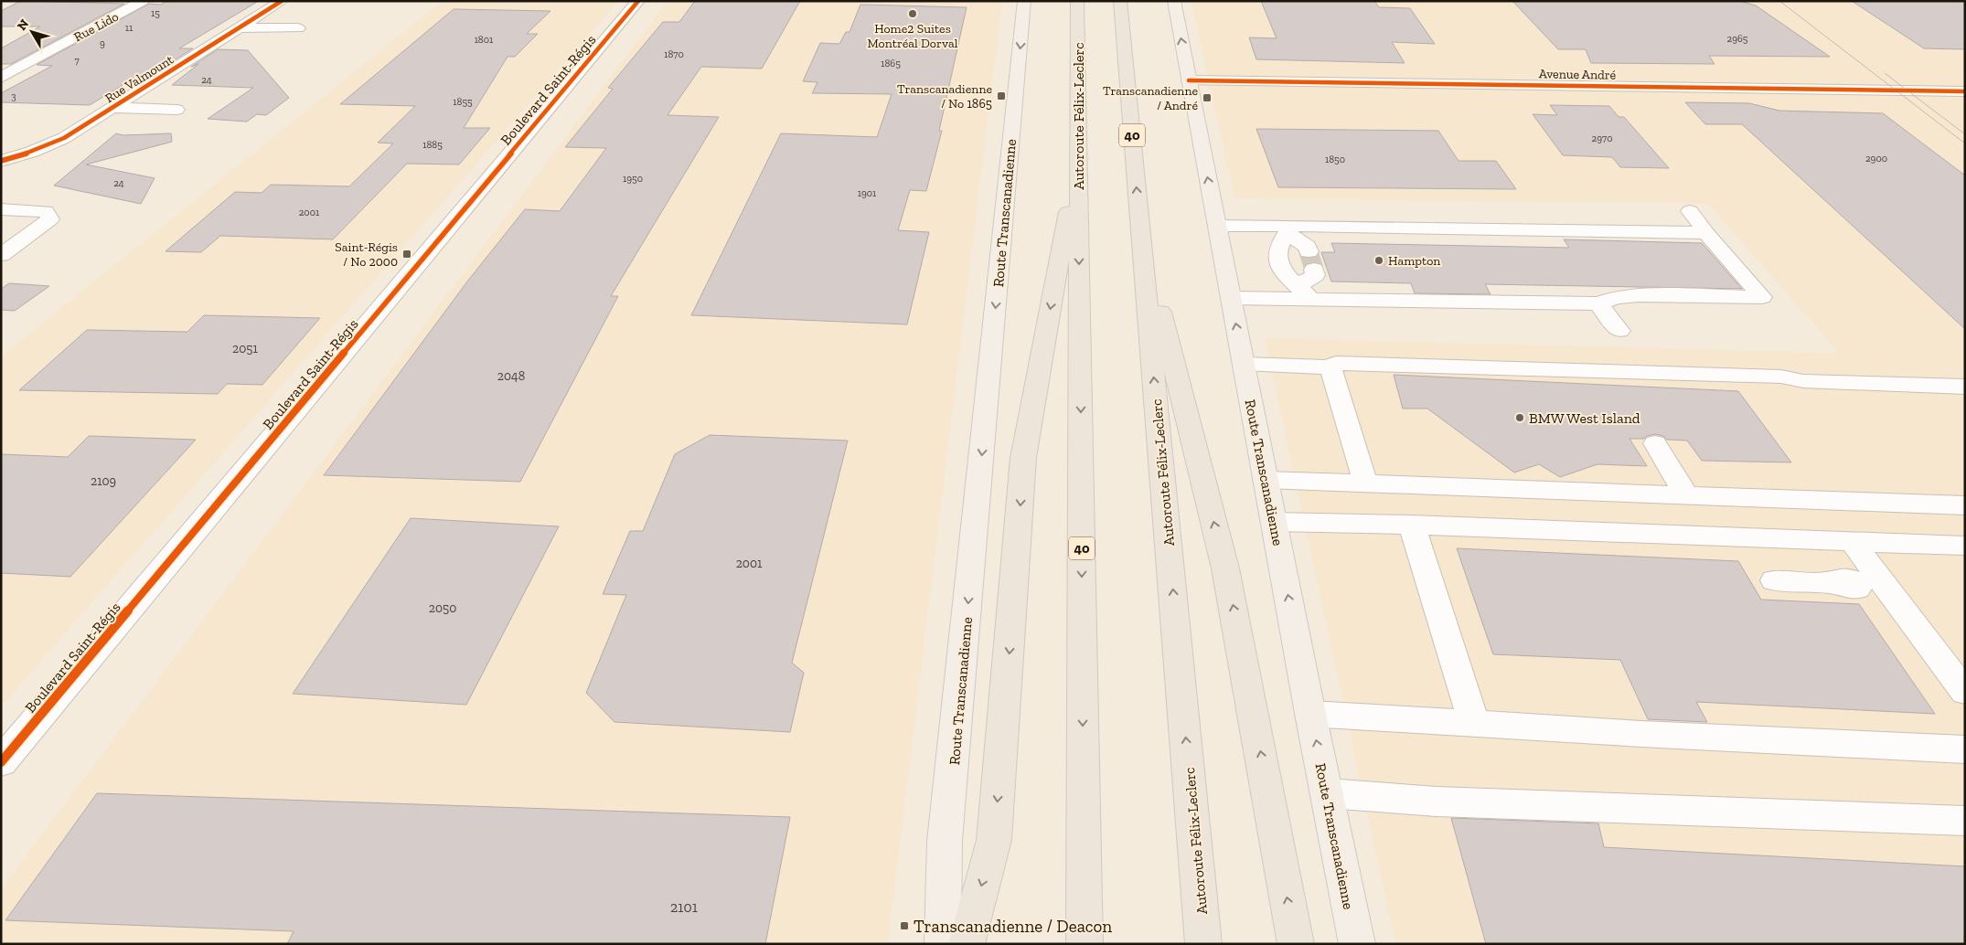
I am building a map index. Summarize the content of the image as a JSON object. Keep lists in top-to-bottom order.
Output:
{
  "streets": {
    "highway": ["Autoroute Félix-Leclerc", "40"],
    "main road": ["Route Transcanadienne"],
    "street": [
      "Rue Lido",
      "Avenue André",
      "Rue Valmount",
      "Boulevard Saint-Régis"
    ]
  },
  "crossings": [
    ["Avenue André", "Route Transcanadienne"]
  ],
  "places": {
    "other": ["Home2 Suites Montréal Dorval", "Hampton", "BMW West Island"],
    "transit": [
      "Transcanadienne / No 1865",
      "Transcanadienne / André",
      "Saint-Régis / No 2000",
      "Transcanadienne / Deacon"
    ]
  },
  "house_numbers": [
    "15",
    "11",
    "2965",
    "1801",
    "9",
    "1870",
    "7",
    "1865",
    "24",
    "3",
    "1855",
    "2970",
    "1885",
    "2900",
    "1850",
    "1950",
    "24",
    "1901",
    "2001",
    "2051",
    "2048",
    "2109",
    "2001",
    "2050",
    "2101"
  ],
  "north": "top left"
}
